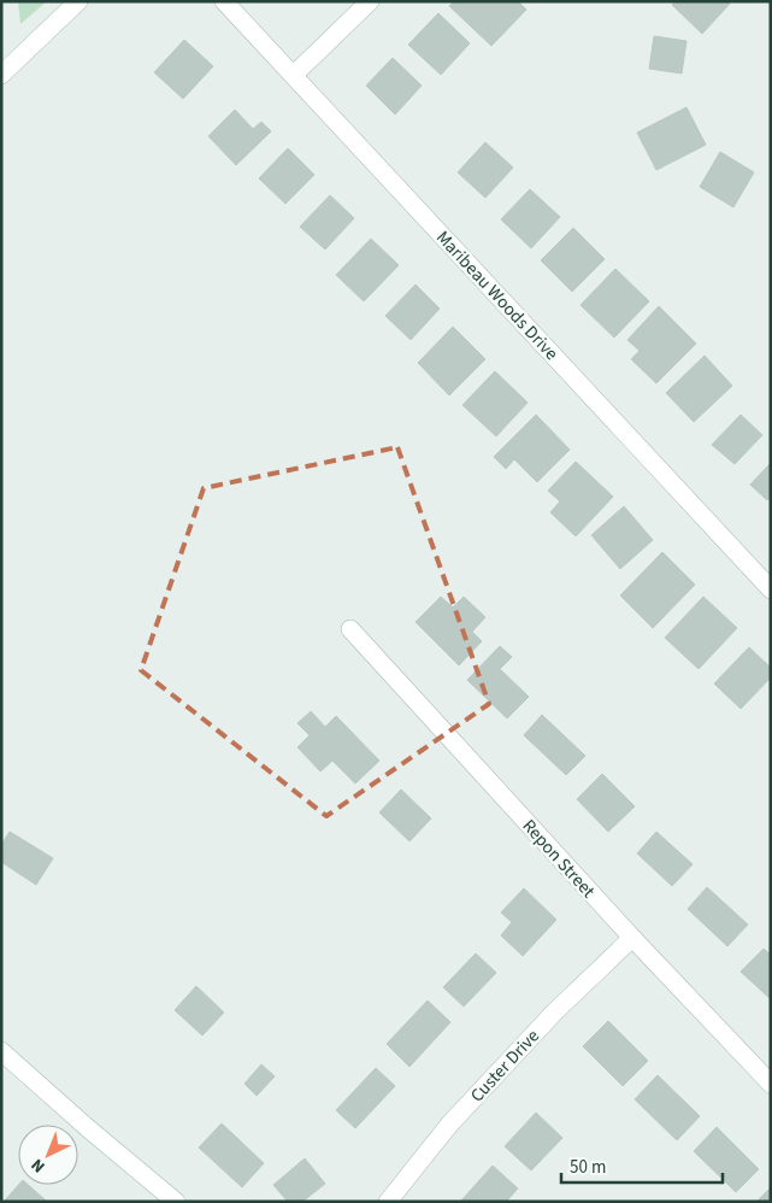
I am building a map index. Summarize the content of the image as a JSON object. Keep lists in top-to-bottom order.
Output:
{
  "streets": {
    "street": ["Maribeau Woods Drive", "Repon Street", "Custer Drive"]
  },
  "crossings": [
    ["Repon Street", "Custer Drive"]
  ],
  "scale_bar": "50 m",
  "north": "bottom left"
}
